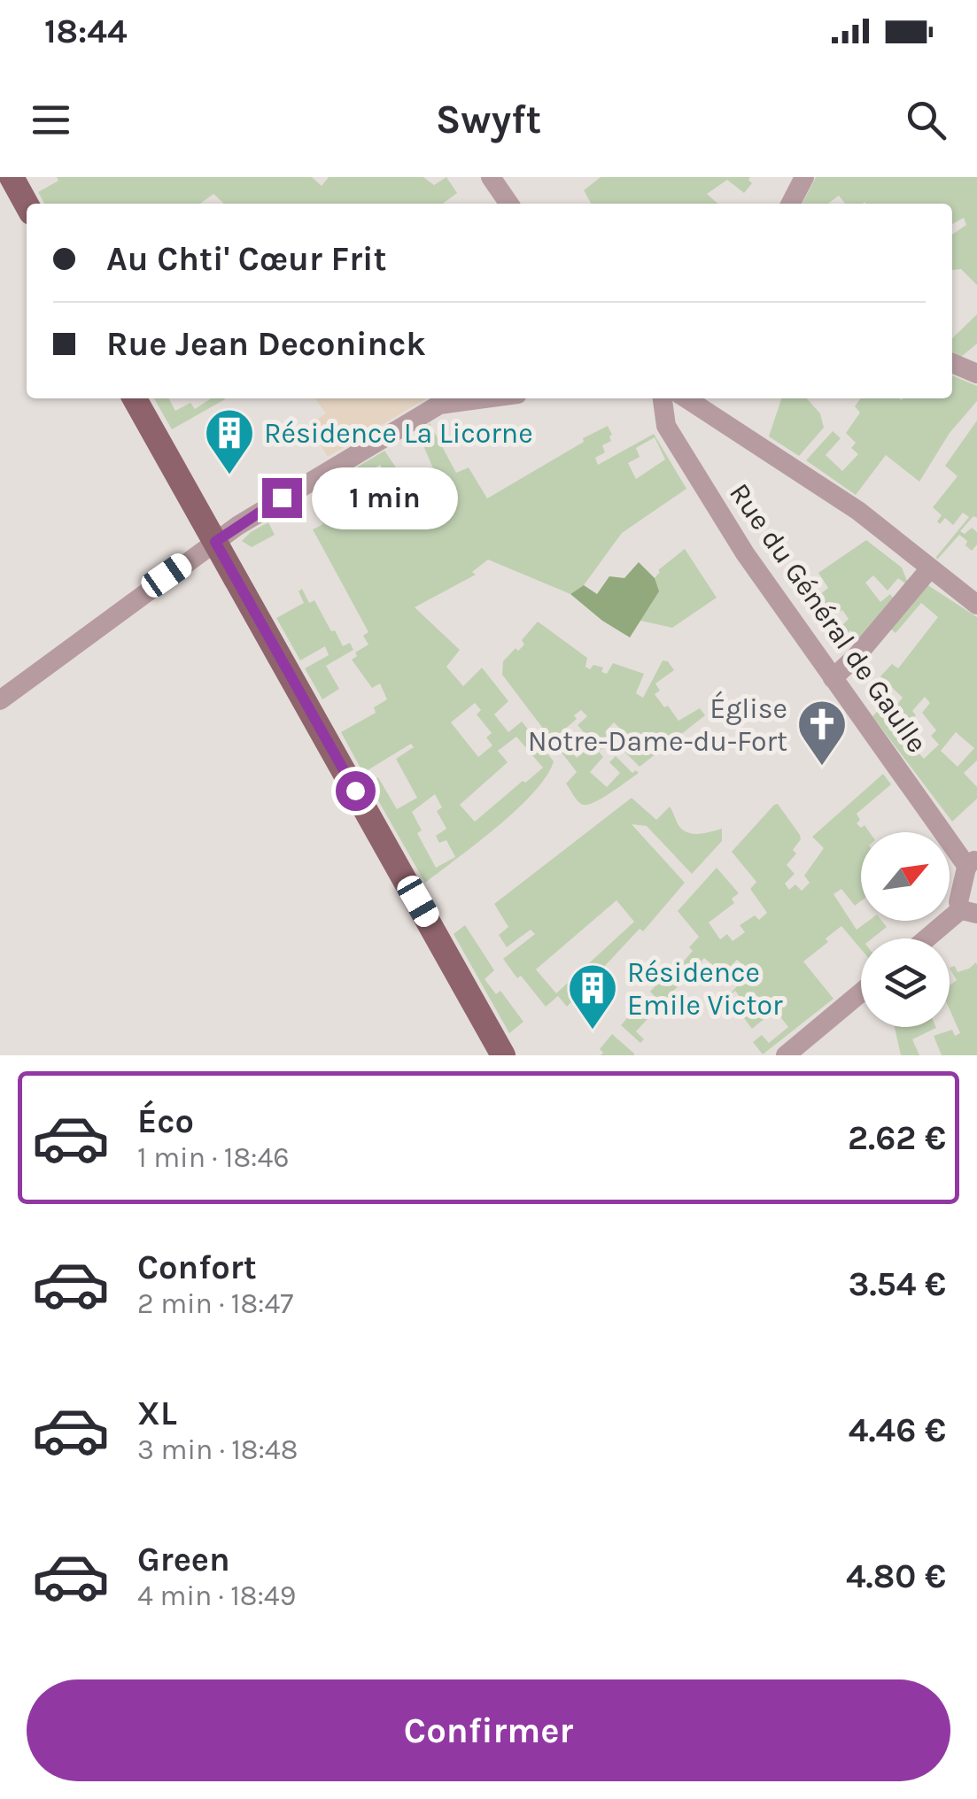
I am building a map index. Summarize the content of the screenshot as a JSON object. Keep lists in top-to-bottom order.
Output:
{
  "streets": {
    "street": ["Rue du Général de Gaulle"]
  },
  "places": {
    "building": ["Résidence La Licorne", "Résidence Emile Victor"],
    "church": ["Église Notre-Dame-du-Fort"]
  },
  "north": "top right",
  "page": {
    "status": "18:44",
    "header": "Swyft",
    "banner": ["Au Chti' Cœur Frit", "Rue Jean Deconinck"],
    "bubble": "1 min",
    "list": [
      {
        "name": "Éco",
        "note": "1 min · 18:46",
        "value": "2.62 €"
      },
      {
        "name": "Confort",
        "note": "2 min · 18:47",
        "value": "3.54 €"
      },
      {
        "name": "XL",
        "note": "3 min · 18:48",
        "value": "4.46 €"
      },
      {
        "name": "Green",
        "note": "4 min · 18:49",
        "value": "4.80 €"
      }
    ],
    "buttons": "Confirmer"
  }
}
